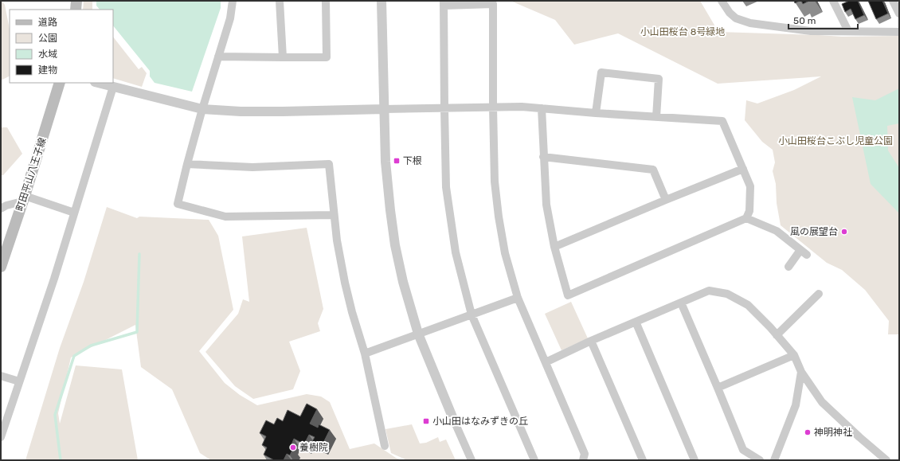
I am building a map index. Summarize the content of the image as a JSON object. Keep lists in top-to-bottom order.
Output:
{
  "streets": {
    "main road": ["町田平山八王子線"]
  },
  "parks": ["小山田桜台 8号緑地", "小山田桜台こぶし児童公園"],
  "places": {
    "transit": ["下根", "小山田はなみずきの丘"],
    "other": ["風の展望台", "神明神社", "養樹院"]
  },
  "legend": [
    "道路",
    "公園",
    "水域",
    "建物"
  ],
  "scale_bar": "50 m"
}
